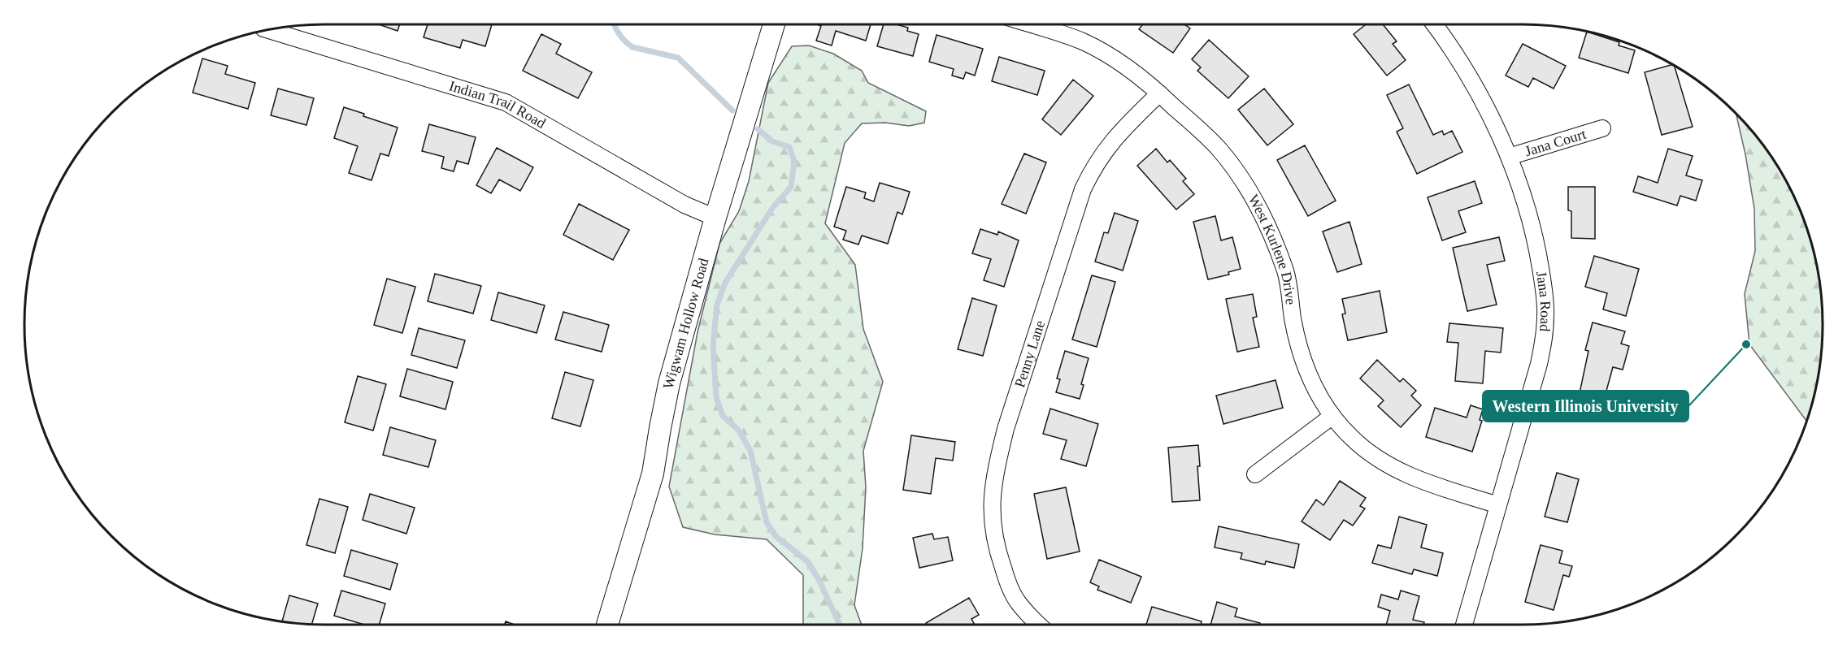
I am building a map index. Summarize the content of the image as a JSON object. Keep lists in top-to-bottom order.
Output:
{
  "streets": {
    "street": [
      "Indian Trail Road",
      "Jana Court",
      "West Kurlene Drive",
      "Jana Road",
      "Wigwam Hollow Road",
      "Penny Lane"
    ]
  },
  "crossings": [
    ["Indian Trail Road", "Wigwam Hollow Road"],
    ["Jana Court", "Jana Road"],
    ["West Kurlene Drive", "Jana Road"],
    ["West Kurlene Drive", "Penny Lane"]
  ],
  "places": ["Western Illinois University"]
}
